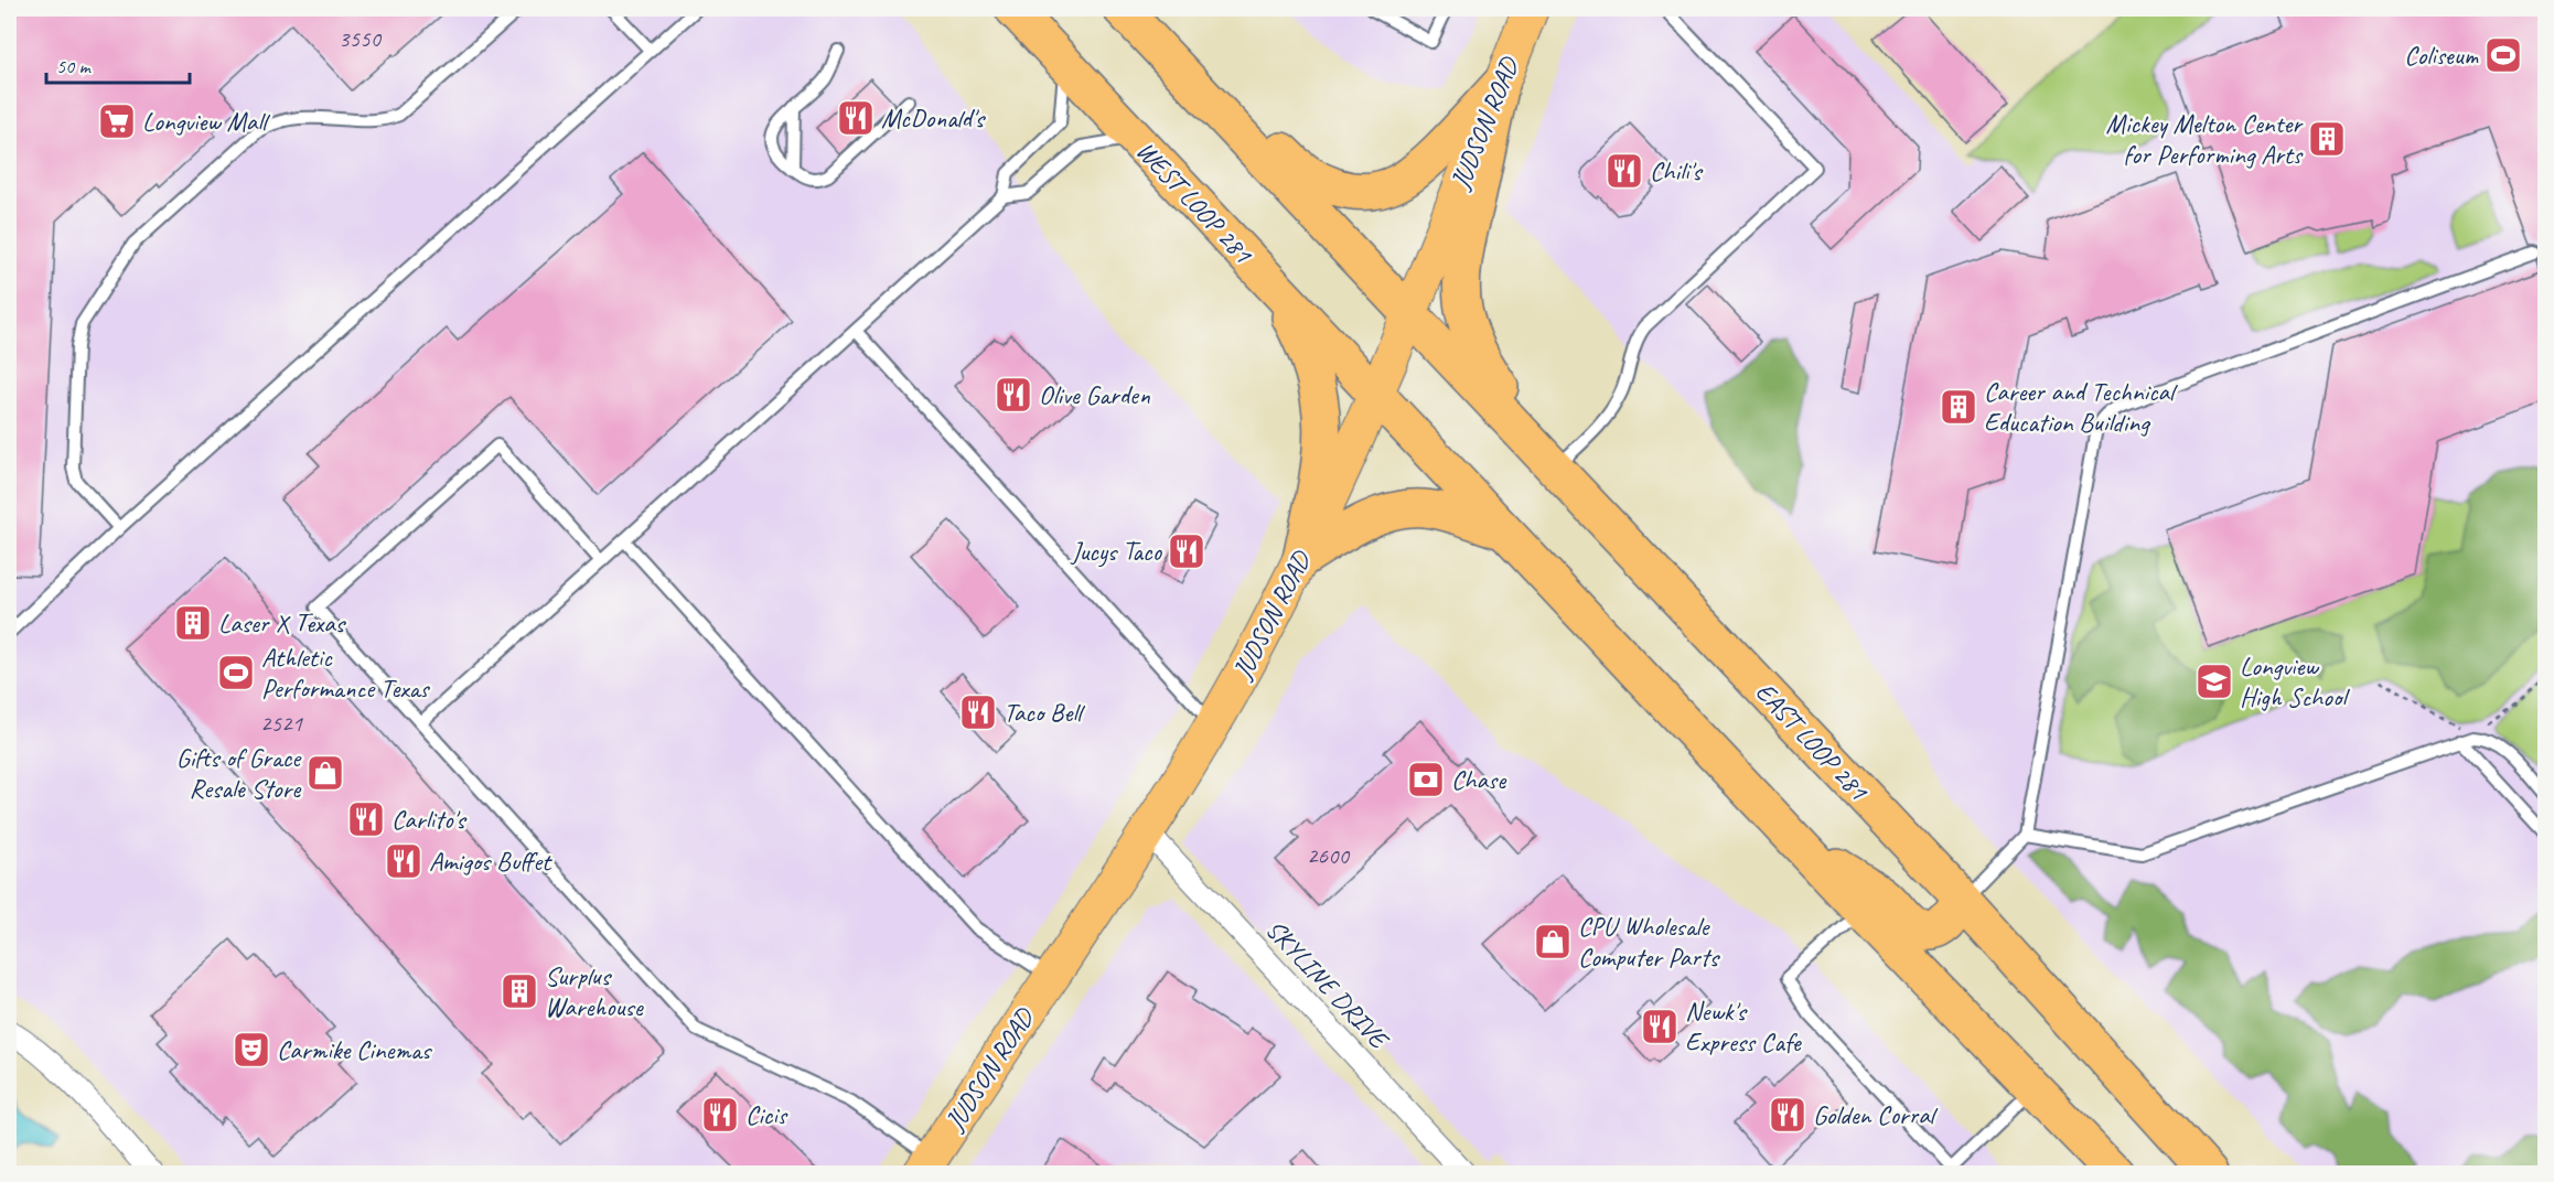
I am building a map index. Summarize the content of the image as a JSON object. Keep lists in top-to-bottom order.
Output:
{
  "streets": {
    "highway": ["WEST LOOP 281", "EAST LOOP 281"],
    "main road": ["JUDSON ROAD"],
    "street": ["SKYLINE DRIVE"]
  },
  "crossings": [
    ["JUDSON ROAD", "WEST LOOP 281"],
    ["JUDSON ROAD", "EAST LOOP 281"],
    ["JUDSON ROAD", "SKYLINE DRIVE"]
  ],
  "places": {
    "sports": ["Coliseum", "Athletic Performance Texas"],
    "restaurant": [
      "McDonald's",
      "Chili's",
      "Olive Garden",
      "Jucys Taco",
      "Taco Bell",
      "Carlito's",
      "Amigos Buffet",
      "Newk's Express Cafe",
      "Cicis",
      "Golden Corral"
    ],
    "supermarket": ["Longview Mall"],
    "building": [
      "Mickey Melton Center for Performing Arts",
      "Career and Technical Education Building",
      "Laser X Texas",
      "Surplus Warehouse"
    ],
    "school or university": ["Longview High School"],
    "shop": ["Gifts of Grace Resale Store", "CPU Wholesale Computer Parts"],
    "bank": ["Chase"],
    "theatre": ["Carmike Cinemas"]
  },
  "house_numbers": ["3550", "2521", "2600"],
  "scale_bar": "50 m"
}
